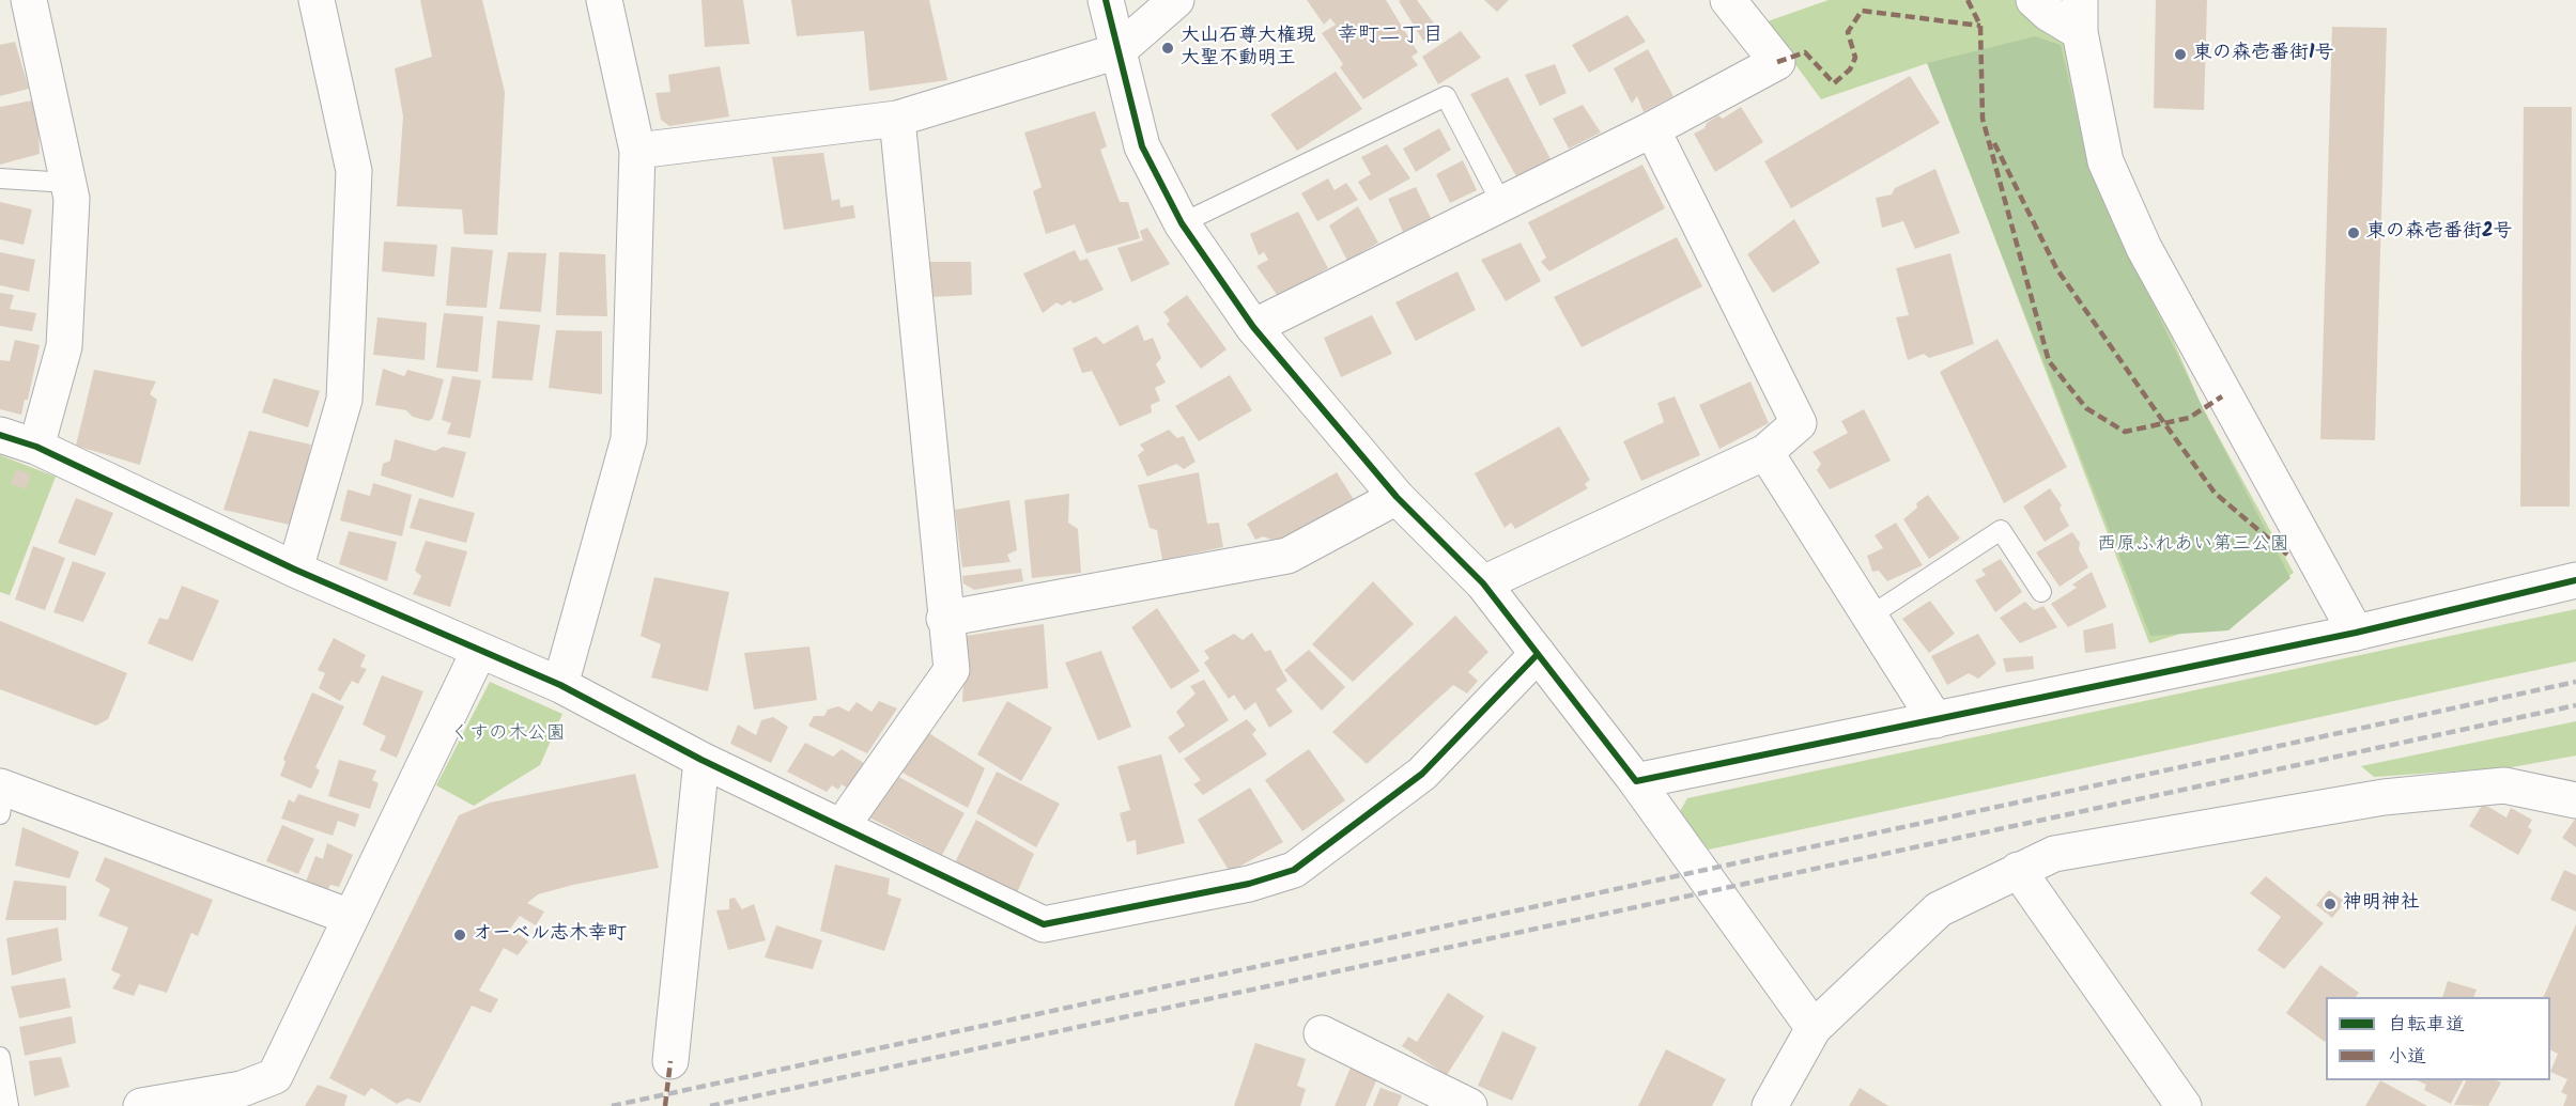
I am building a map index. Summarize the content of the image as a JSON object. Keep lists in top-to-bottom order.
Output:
{
  "districts": ["幸町二丁目"],
  "parks": ["西原ふれあい第三公園", "くすの木公園"],
  "places": [
    "大山石尊大権現 大聖不動明王",
    "東の森壱番街1号",
    "東の森壱番街2号",
    "神明神社",
    "オーベル志木幸町"
  ],
  "legend": ["自転車道", "小道"]
}
